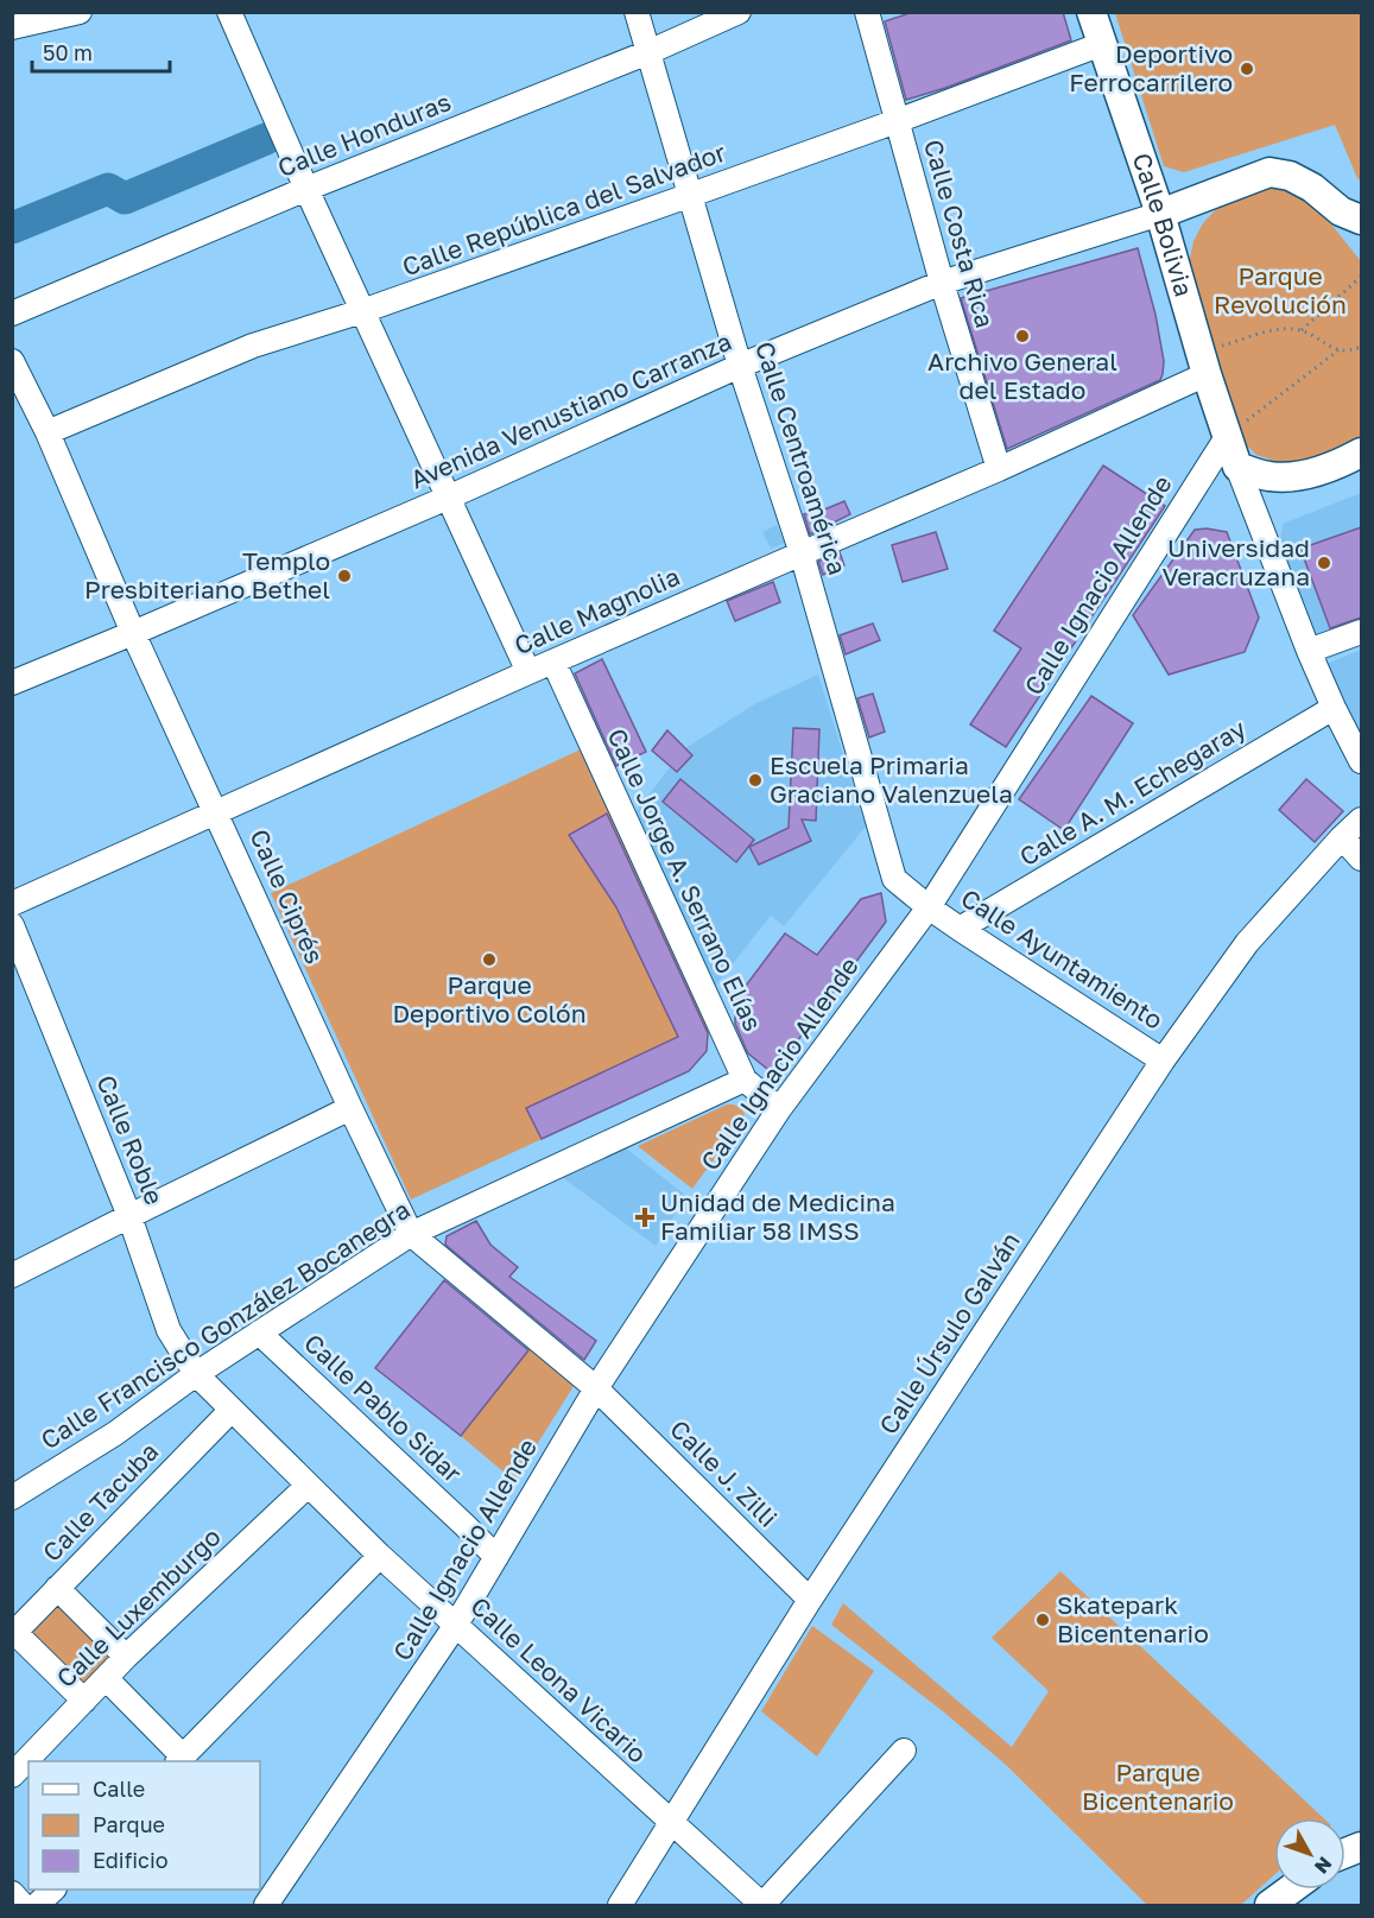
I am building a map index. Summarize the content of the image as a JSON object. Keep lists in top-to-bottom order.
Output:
{
  "streets": {
    "main road": ["Calle Bolivia"],
    "street": [
      "Calle Honduras",
      "Calle República del Salvador",
      "Calle Costa Rica",
      "Avenida Venustiano Carranza",
      "Calle Centroamérica",
      "Calle Ignacio Allende",
      "Calle Magnolia",
      "Calle A. M. Echegaray",
      "Calle Jorge A. Serrano Elías",
      "Calle Ciprés",
      "Calle Ayuntamiento",
      "Calle Roble",
      "Calle Francisco González Bocanegra",
      "Calle Úrsulo Galván",
      "Calle Pablo Sidar",
      "Calle J. Zilli",
      "Calle Tacuba",
      "Calle Luxemburgo",
      "Calle Leona Vicario"
    ]
  },
  "crossings": [
    ["Calle Honduras", "Calle Centroamérica"],
    ["Calle República del Salvador", "Calle Bolivia"],
    ["Calle República del Salvador", "Calle Costa Rica"],
    ["Calle República del Salvador", "Calle Centroamérica"],
    ["Calle República del Salvador", "Calle Ciprés"],
    ["Calle Bolivia", "Avenida Venustiano Carranza"],
    ["Calle Bolivia", "Calle Ignacio Allende"],
    ["Calle Bolivia", "Calle Magnolia"],
    ["Calle Costa Rica", "Avenida Venustiano Carranza"],
    ["Calle Costa Rica", "Calle Magnolia"],
    ["Avenida Venustiano Carranza", "Calle Centroamérica"],
    ["Avenida Venustiano Carranza", "Calle Ciprés"],
    ["Calle Centroamérica", "Calle Ignacio Allende"],
    ["Calle Centroamérica", "Calle Magnolia"],
    ["Calle Centroamérica", "Calle Ayuntamiento"],
    ["Calle Ignacio Allende", "Calle Jorge A. Serrano Elías"],
    ["Calle Ignacio Allende", "Calle Ciprés"],
    ["Calle Ignacio Allende", "Calle Ayuntamiento"],
    ["Calle Ignacio Allende", "Calle Pablo Sidar"],
    ["Calle Ignacio Allende", "Calle J. Zilli"],
    ["Calle Ignacio Allende", "Calle Leona Vicario"],
    ["Calle Magnolia", "Calle Jorge A. Serrano Elías"],
    ["Calle Magnolia", "Calle Ciprés"],
    ["Calle A. M. Echegaray", "Calle Ayuntamiento"],
    ["Calle Jorge A. Serrano Elías", "Calle Francisco González Bocanegra"],
    ["Calle Ciprés", "Calle Francisco González Bocanegra"],
    ["Calle Ciprés", "Calle J. Zilli"],
    ["Calle Ayuntamiento", "Calle Úrsulo Galván"],
    ["Calle Roble", "Calle Francisco González Bocanegra"],
    ["Calle Roble", "Calle Leona Vicario"],
    ["Calle Francisco González Bocanegra", "Calle Pablo Sidar"],
    ["Calle Francisco González Bocanegra", "Calle Leona Vicario"],
    ["Calle Úrsulo Galván", "Calle J. Zilli"],
    ["Calle Úrsulo Galván", "Calle Leona Vicario"],
    ["Calle Tacuba", "Calle Leona Vicario"],
    ["Calle Luxemburgo", "Calle Leona Vicario"]
  ],
  "parks": ["Parque Revolución", "Parque Bicentenario"],
  "places": {
    "other": [
      "Deportivo Ferrocarrilero",
      "Archivo General del Estado",
      "Universidad Veracruzana",
      "Templo Presbiteriano Bethel",
      "Escuela Primaria Graciano Valenzuela",
      "Parque Deportivo Colón",
      "Skatepark Bicentenario"
    ],
    "health": ["Unidad de Medicina Familiar 58 IMSS"]
  },
  "legend": ["Calle", "Parque", "Edificio"],
  "scale_bar": "50 m",
  "north": "bottom right"
}
